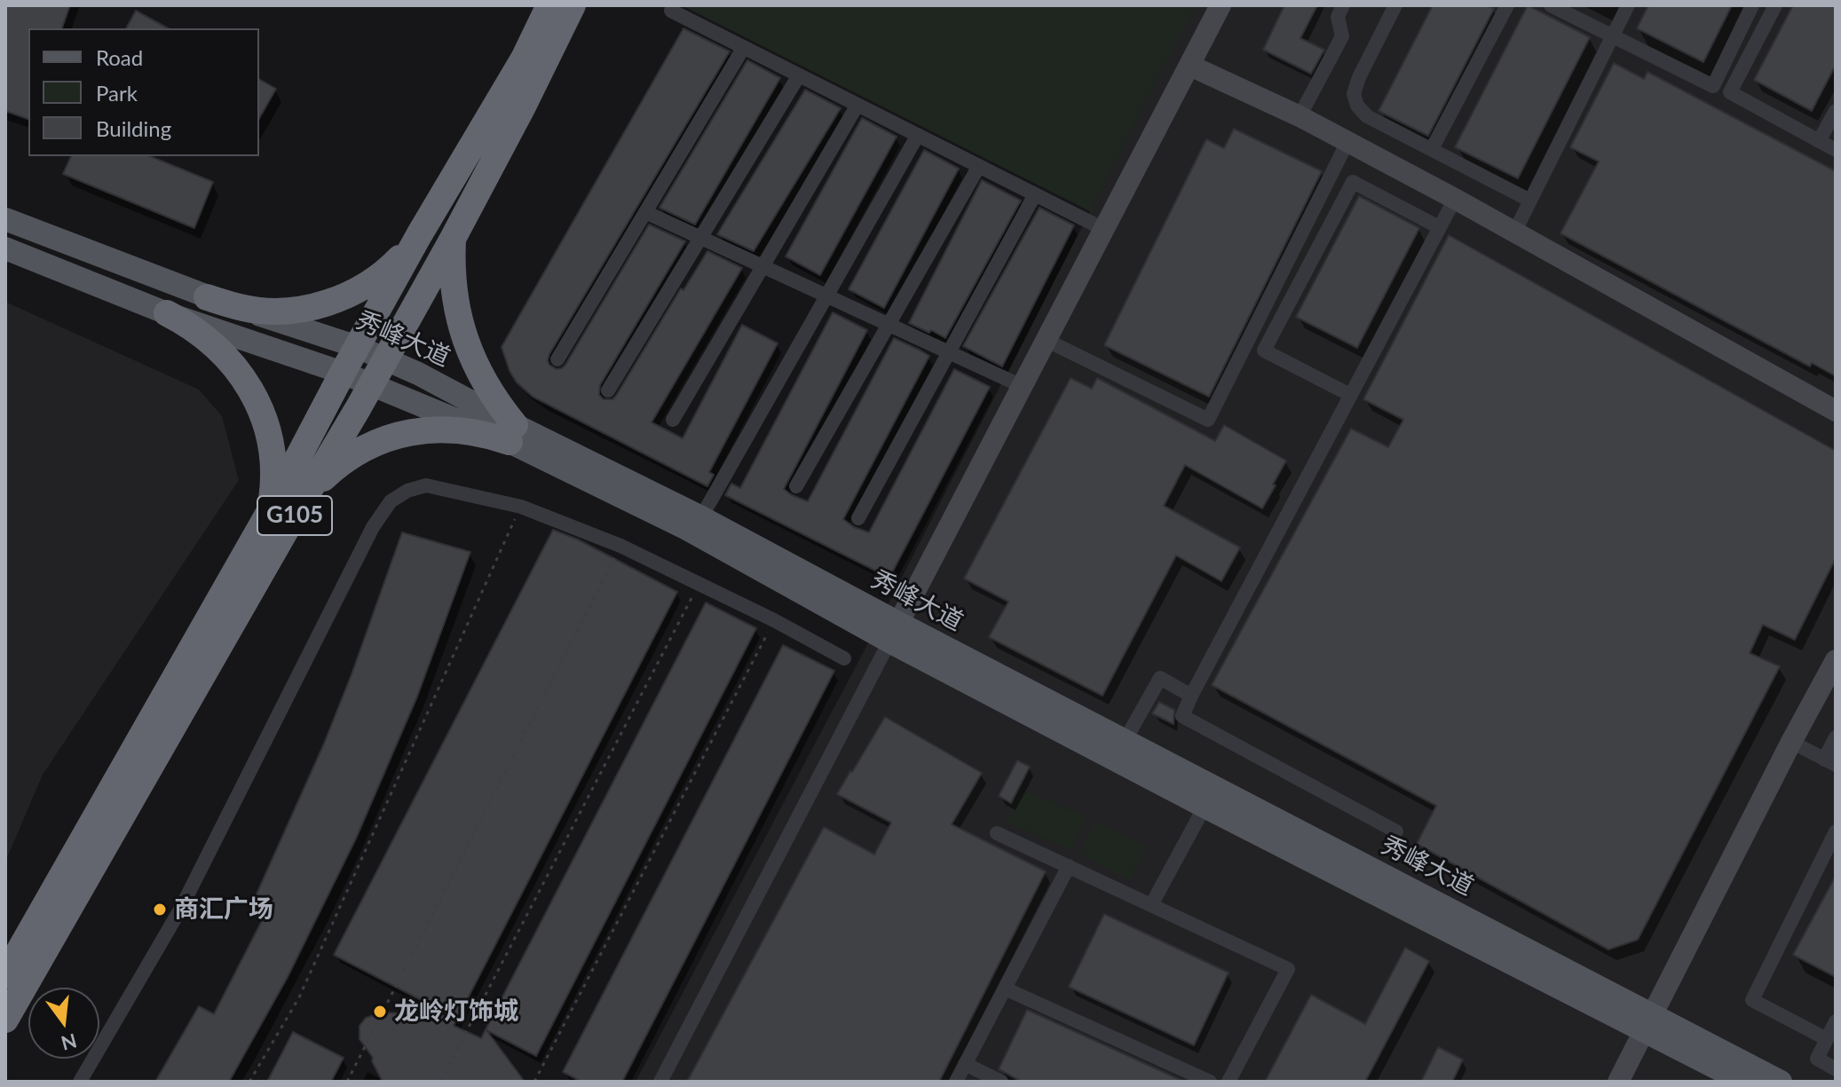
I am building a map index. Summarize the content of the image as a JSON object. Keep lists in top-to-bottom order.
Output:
{
  "streets": {
    "highway": ["G105"],
    "main road": ["秀峰大道"]
  },
  "crossings": [
    ["秀峰大道", "G105"]
  ],
  "places": ["商汇广场", "龙岭灯饰城"],
  "legend": ["Road", "Park", "Building"],
  "north": "bottom"
}
